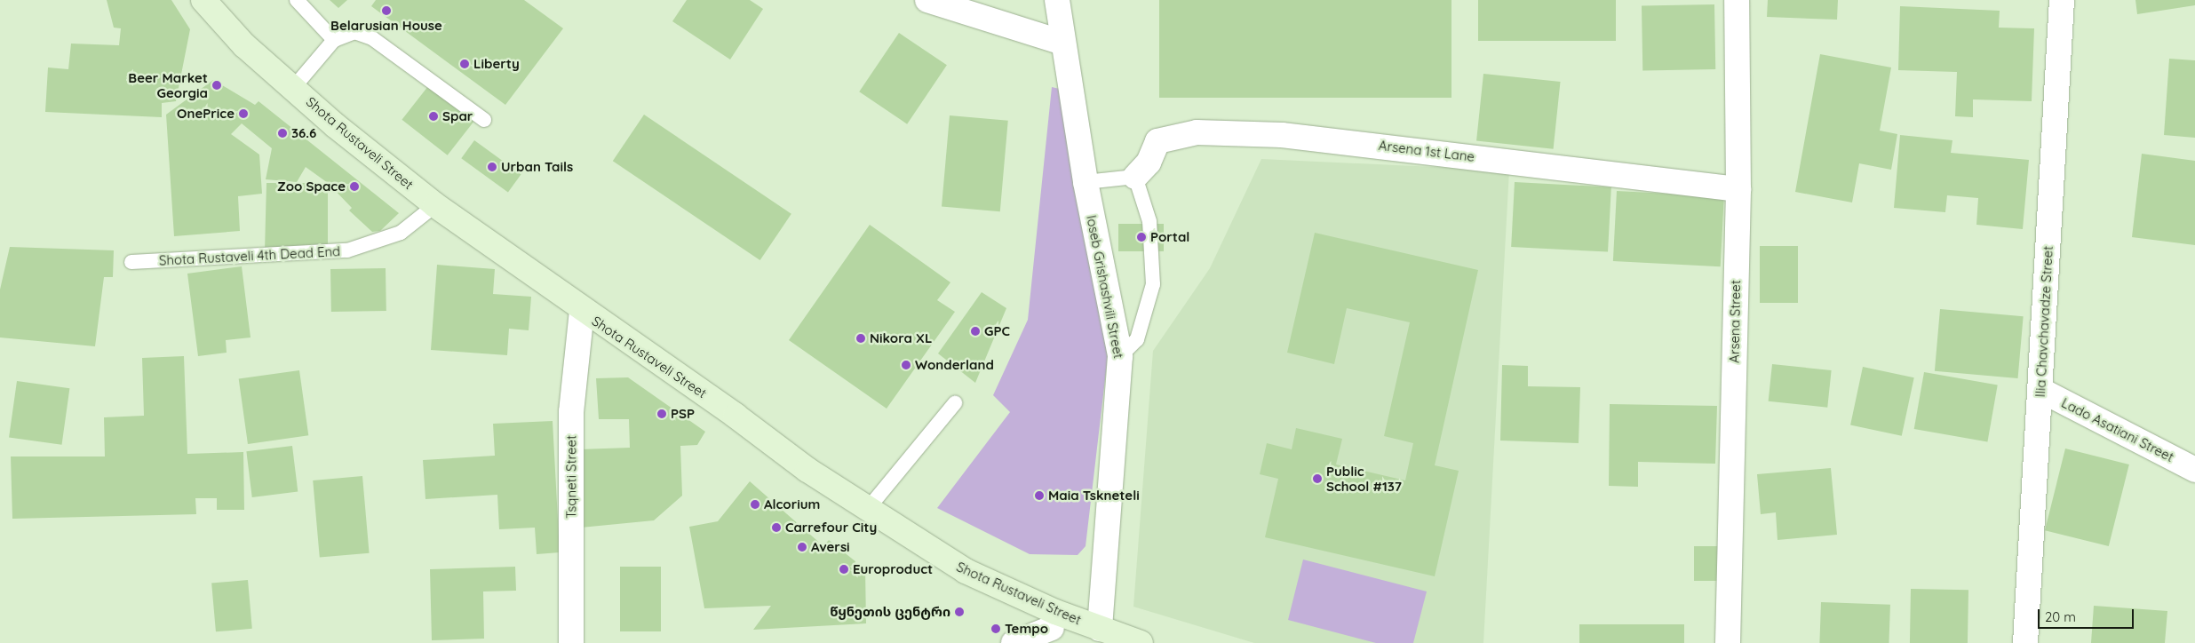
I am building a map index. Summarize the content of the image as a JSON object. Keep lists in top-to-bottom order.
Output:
{
  "streets": {
    "main road": ["Shota Rustaveli Street"],
    "street": [
      "Arsena 1st Lane",
      "Ioseb Grishashvili Street",
      "Arsena Street",
      "Ilia Chavchavadze Street",
      "Lado Asatiani Street",
      "Tsqneti Street"
    ],
    "lane": ["Shota Rustaveli 4th Dead End"]
  },
  "crossings": [
    ["Shota Rustaveli Street", "Shota Rustaveli 4th Dead End"],
    ["Shota Rustaveli Street", "Ioseb Grishashvili Street"],
    ["Shota Rustaveli Street", "Tsqneti Street"],
    ["Arsena 1st Lane", "Arsena Street"],
    ["Ilia Chavchavadze Street", "Lado Asatiani Street"]
  ],
  "places": [
    "Belarusian House",
    "Liberty",
    "Beer Market Georgia",
    "OnePrice",
    "Spar",
    "36.6",
    "Urban Tails",
    "Zoo Space",
    "Portal",
    "GPC",
    "Nikora XL",
    "Wonderland",
    "PSP",
    "Public School #137",
    "Maia Tskneteli",
    "Alcorium",
    "Carrefour City",
    "Aversi",
    "Europroduct",
    "წყნეთის ცენტრი",
    "Tempo"
  ],
  "scale_bar": "20 m"
}
